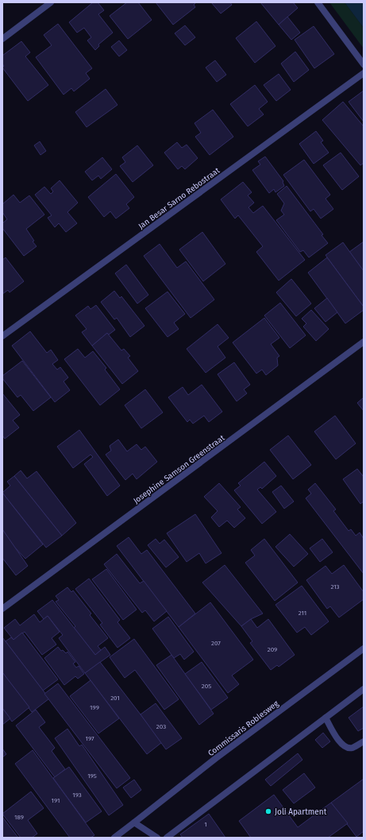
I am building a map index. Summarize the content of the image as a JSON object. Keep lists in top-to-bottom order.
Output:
{
  "streets": {
    "street": ["Jan Besar Sarno Rebostraat", "Josephine Samson Greenstraat", "Commissaris Roblesweg"]
  },
  "places": ["Joli Apartment"],
  "house_numbers": [
    "213",
    "211",
    "207",
    "209",
    "205",
    "201",
    "199",
    "203",
    "197",
    "195",
    "193",
    "191",
    "189",
    "1"
  ]
}
